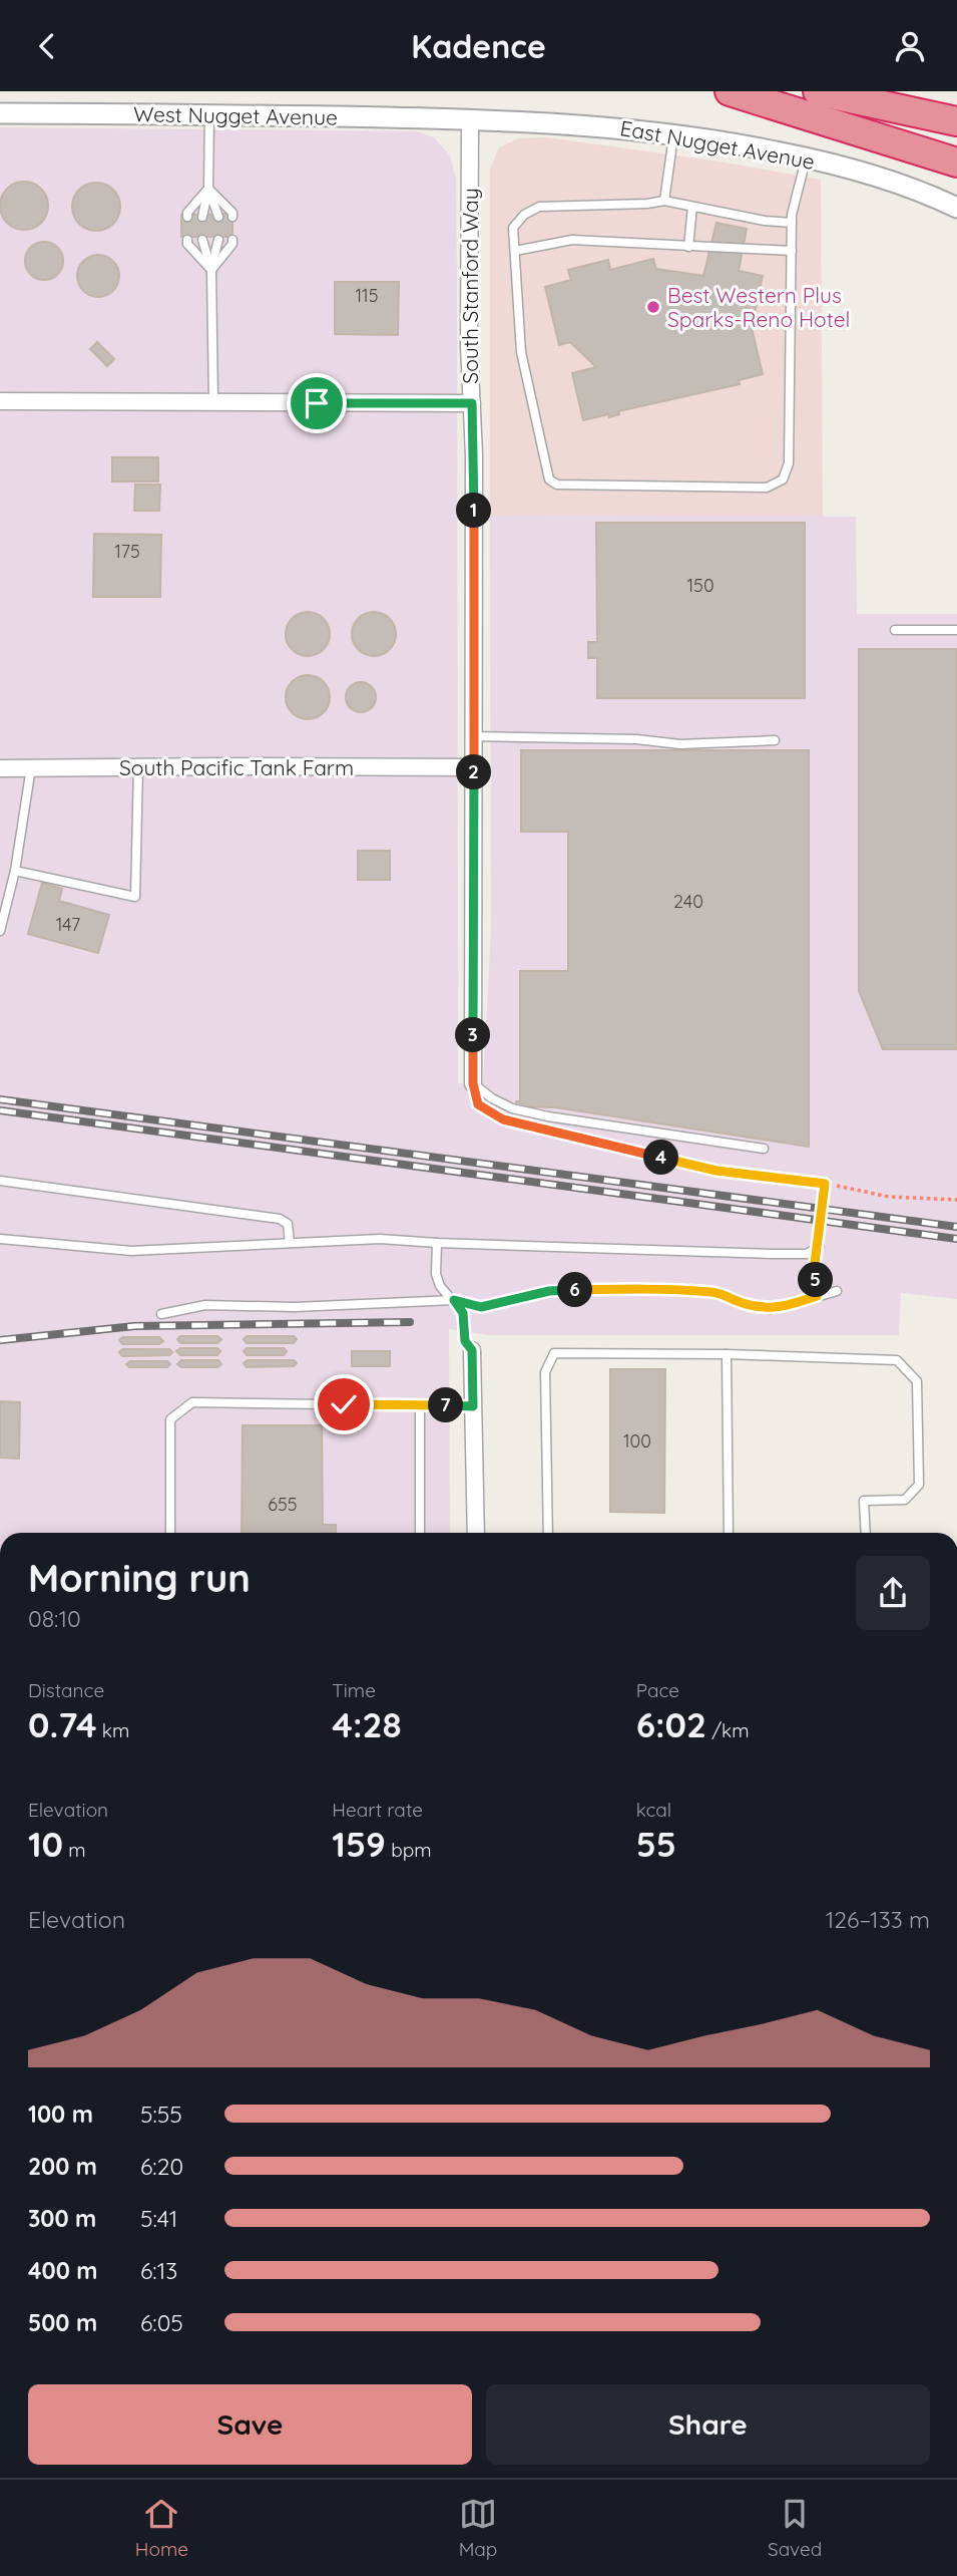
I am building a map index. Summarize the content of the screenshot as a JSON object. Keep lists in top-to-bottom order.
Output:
{
  "streets": {
    "street": [
      "West Nugget Avenue",
      "East Nugget Avenue",
      "South Stanford Way",
      "South Pacific Tank Farm"
    ]
  },
  "crossings": [
    ["West Nugget Avenue", "East Nugget Avenue"],
    ["West Nugget Avenue", "South Stanford Way"],
    ["East Nugget Avenue", "South Stanford Way"],
    ["South Stanford Way", "South Pacific Tank Farm"]
  ],
  "places": ["Best Western Plus Sparks-Reno Hotel"],
  "house_numbers": [
    "115",
    "175",
    "150",
    "240",
    "147",
    "100",
    "655"
  ],
  "page": {
    "header": "Kadence",
    "pins": [
      "1",
      "2",
      "3",
      "4",
      "5",
      "6",
      "7"
    ],
    "heading": ["Morning run", "08:10"],
    "stats": [
      ["Distance", "0.74 km"],
      ["Time", "4:28"],
      ["Pace", "6:02 /km"],
      ["Elevation", "10 m"],
      ["Heart rate", "159 bpm"],
      ["kcal", "55"]
    ],
    "chart": ["Elevation", "126–133 m"],
    "list": [
      {
        "name": "100 m",
        "note": "5:55"
      },
      {
        "name": "200 m",
        "note": "6:20"
      },
      {
        "name": "300 m",
        "note": "5:41"
      },
      {
        "name": "400 m",
        "note": "6:13"
      },
      {
        "name": "500 m",
        "note": "6:05"
      }
    ],
    "buttons": ["Save", "Share"],
    "tabs": ["Home", "Map", "Saved"]
  }
}
